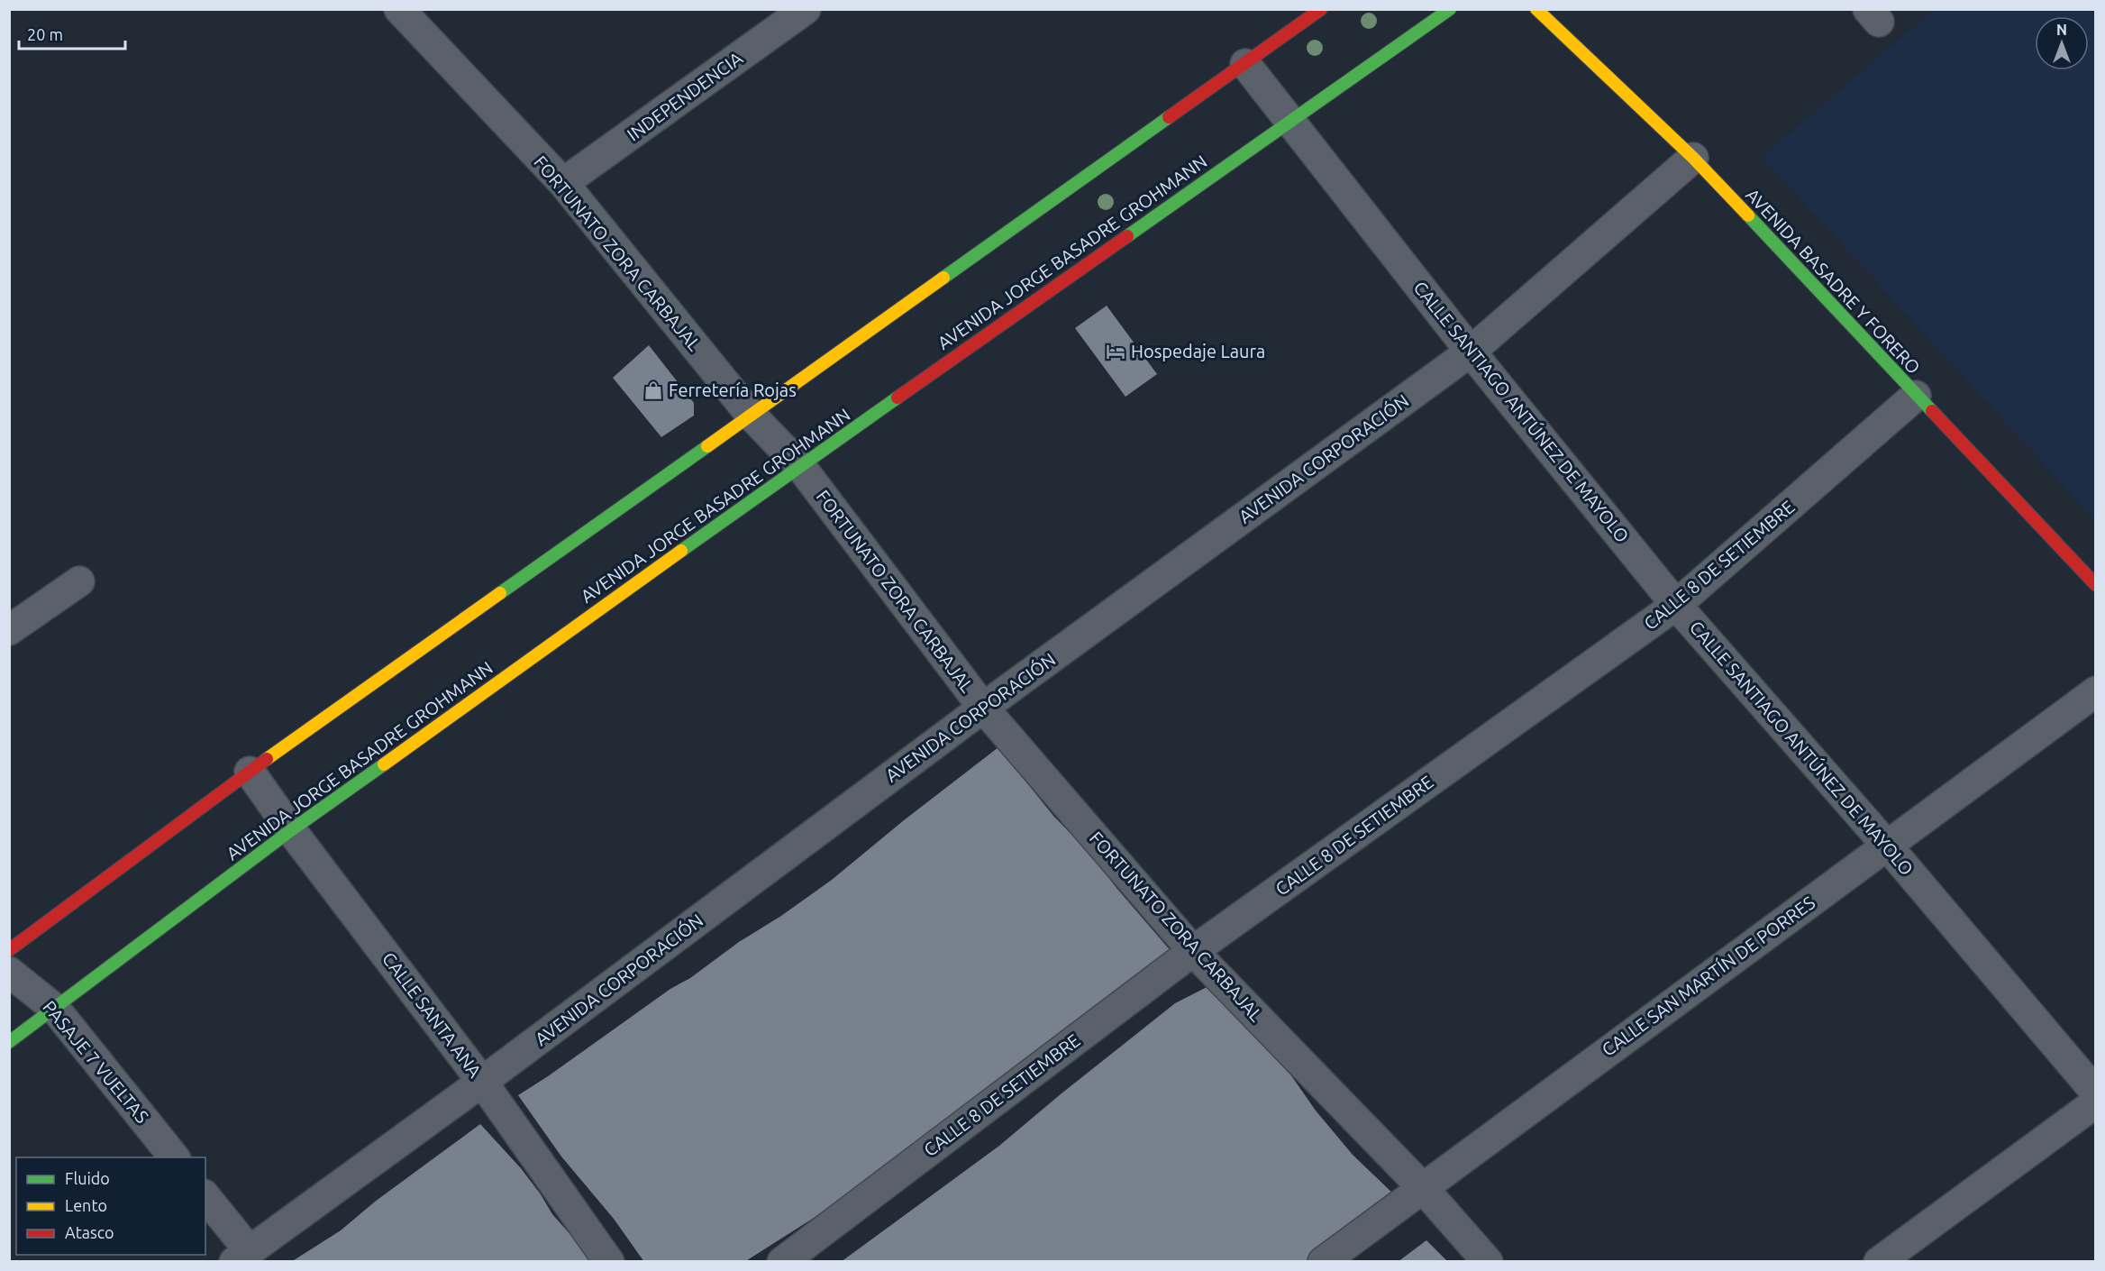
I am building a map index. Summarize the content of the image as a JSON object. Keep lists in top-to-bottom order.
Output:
{
  "streets": {
    "main road": ["AVENIDA JORGE BASADRE GROHMANN", "AVENIDA BASADRE Y FORERO"],
    "street": [
      "INDEPENDENCIA",
      "FORTUNATO ZORA CARBAJAL",
      "CALLE SANTIAGO ANTÚNEZ DE MAYOLO",
      "AVENIDA CORPORACIÓN",
      "CALLE 8 DE SETIEMBRE",
      "CALLE SAN MARTÍN DE PORRES",
      "CALLE SANTA ANA",
      "PASAJE 7 VUELTAS"
    ]
  },
  "crossings": [
    ["INDEPENDENCIA", "FORTUNATO ZORA CARBAJAL"],
    ["AVENIDA JORGE BASADRE GROHMANN", "FORTUNATO ZORA CARBAJAL"],
    ["AVENIDA JORGE BASADRE GROHMANN", "CALLE SANTIAGO ANTÚNEZ DE MAYOLO"],
    ["AVENIDA JORGE BASADRE GROHMANN", "CALLE SANTA ANA"],
    ["AVENIDA JORGE BASADRE GROHMANN", "PASAJE 7 VUELTAS"],
    ["FORTUNATO ZORA CARBAJAL", "AVENIDA CORPORACIÓN"],
    ["FORTUNATO ZORA CARBAJAL", "CALLE 8 DE SETIEMBRE"],
    ["FORTUNATO ZORA CARBAJAL", "CALLE SAN MARTÍN DE PORRES"],
    ["AVENIDA BASADRE Y FORERO", "AVENIDA CORPORACIÓN"],
    ["AVENIDA BASADRE Y FORERO", "CALLE 8 DE SETIEMBRE"],
    ["CALLE SANTIAGO ANTÚNEZ DE MAYOLO", "AVENIDA CORPORACIÓN"],
    ["CALLE SANTIAGO ANTÚNEZ DE MAYOLO", "CALLE 8 DE SETIEMBRE"],
    ["CALLE SANTIAGO ANTÚNEZ DE MAYOLO", "CALLE SAN MARTÍN DE PORRES"],
    ["AVENIDA CORPORACIÓN", "CALLE SANTA ANA"]
  ],
  "places": {
    "hotel": ["Hospedaje Laura"],
    "shop": ["Ferretería Rojas"]
  },
  "legend": ["Fluido", "Lento", "Atasco"],
  "scale_bar": "20 m",
  "north": "top"
}
